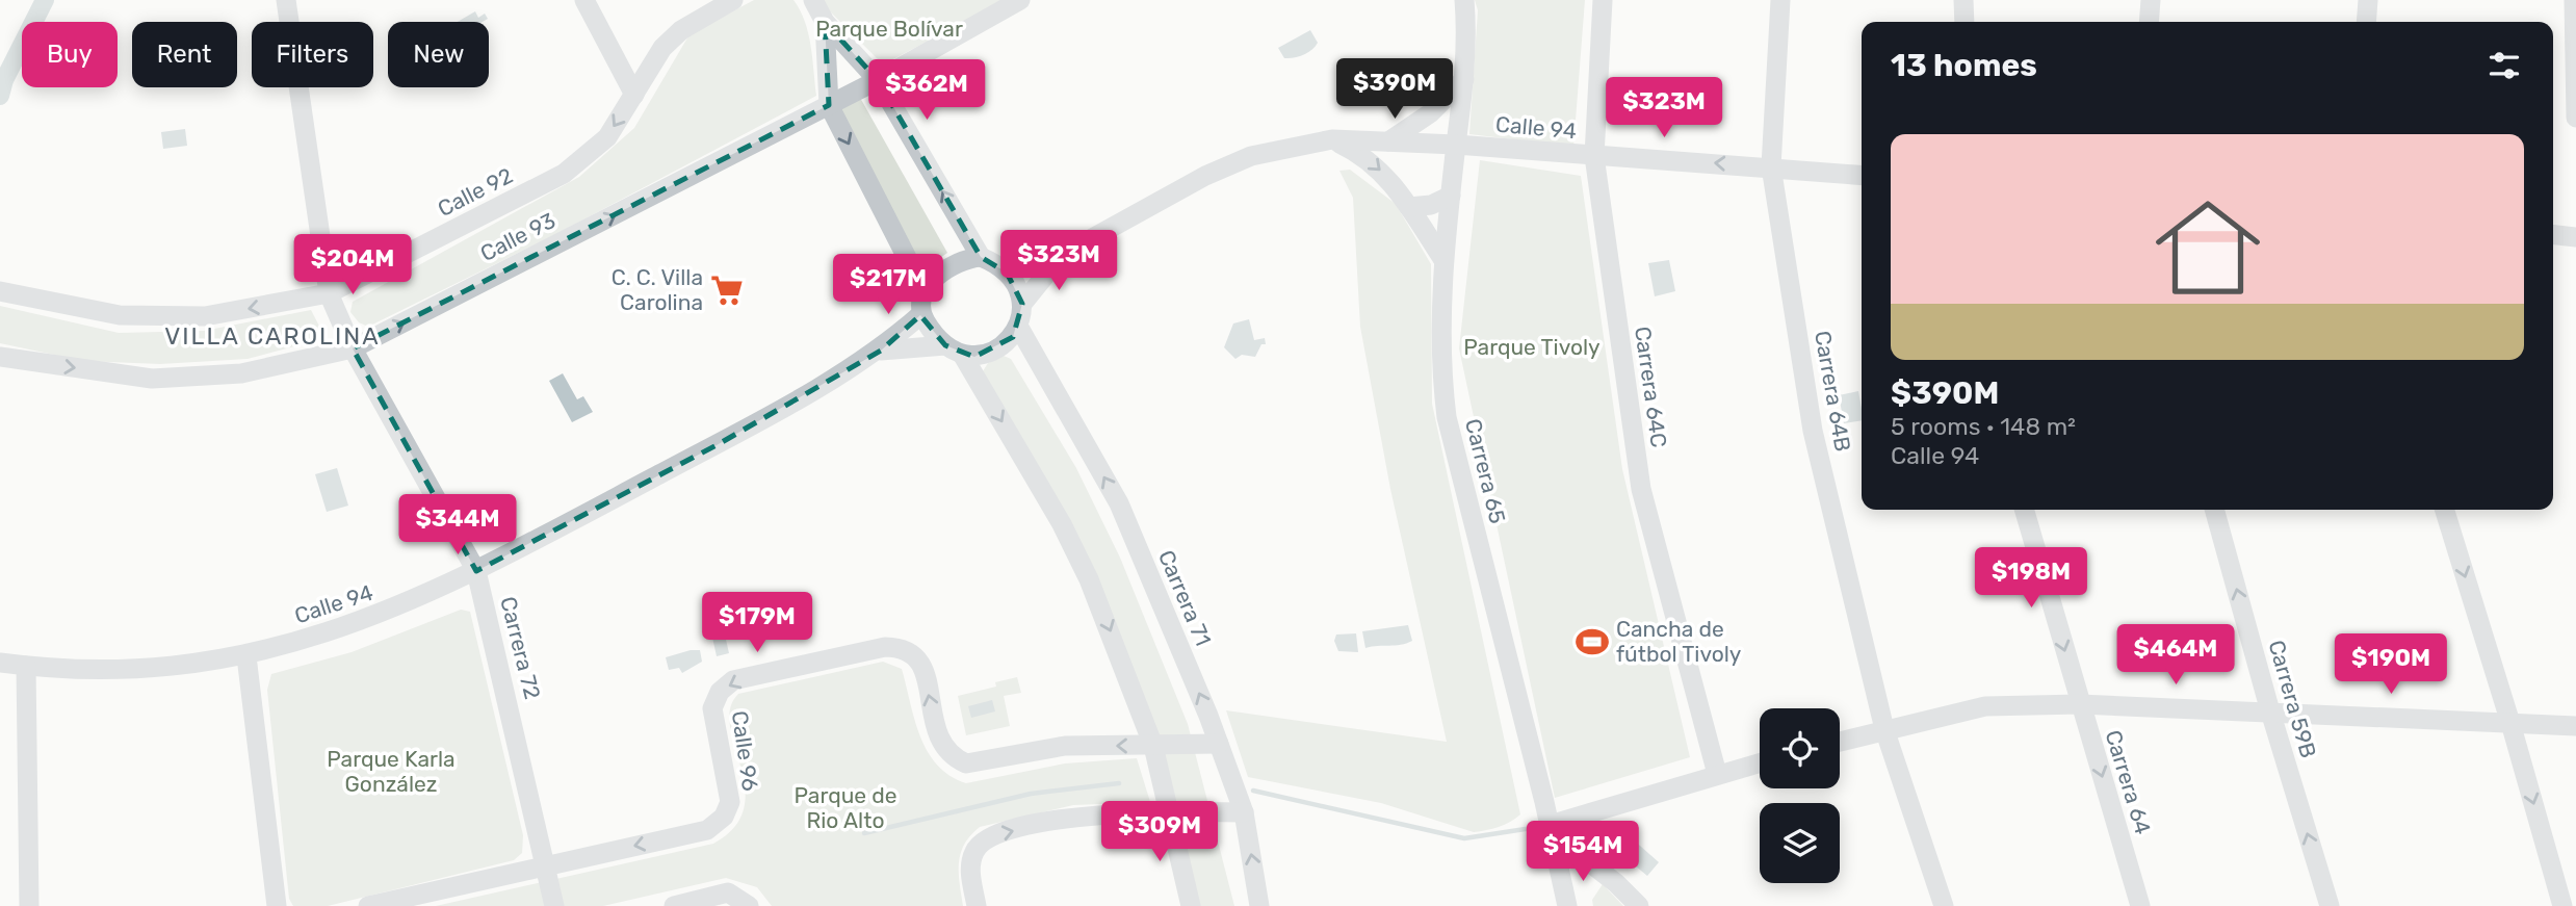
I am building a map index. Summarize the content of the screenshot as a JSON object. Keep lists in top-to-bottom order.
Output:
{
  "streets": {
    "street": [
      "Calle 94",
      "Calle 92",
      "Calle 93",
      "Carrera 64C",
      "Carrera 64B",
      "Carrera 65",
      "Carrera 71",
      "Carrera 72",
      "Carrera 59B",
      "Calle 96",
      "Carrera 64"
    ]
  },
  "crossings": [
    ["Calle 94", "Carrera 64C"],
    ["Calle 94", "Carrera 64B"],
    ["Calle 94", "Carrera 65"],
    ["Calle 94", "Carrera 71"],
    ["Calle 94", "Carrera 72"],
    ["Calle 92", "Carrera 72"],
    ["Calle 93", "Carrera 72"],
    ["Carrera 71", "Calle 96"],
    ["Carrera 72", "Calle 96"]
  ],
  "one_way": [
    "Calle 92",
    "Calle 93",
    "Carrera 59B",
    "Carrera 64"
  ],
  "districts": ["VILLA CAROLINA"],
  "parks": [
    "Parque Bolívar",
    "Parque Tivoly",
    "Parque Karla González",
    "Parque de Rio Alto"
  ],
  "places": {
    "supermarket": ["C. C. Villa Carolina"],
    "sports": ["Cancha de fútbol Tivoly"]
  },
  "page": {
    "chip": [
      "Buy",
      "Rent",
      "Filters",
      "New"
    ],
    "heading": "13 homes",
    "price": [
      "$390M",
      "$362M",
      "$323M",
      "$323M",
      "$204M",
      "$217M",
      "$344M",
      "$198M",
      "$179M",
      "$464M",
      "$190M",
      "$309M",
      "$154M"
    ],
    "list": [
      {
        "name": "$390M",
        "note": "5 rooms · 148 m² · Calle 94"
      }
    ]
  }
}
